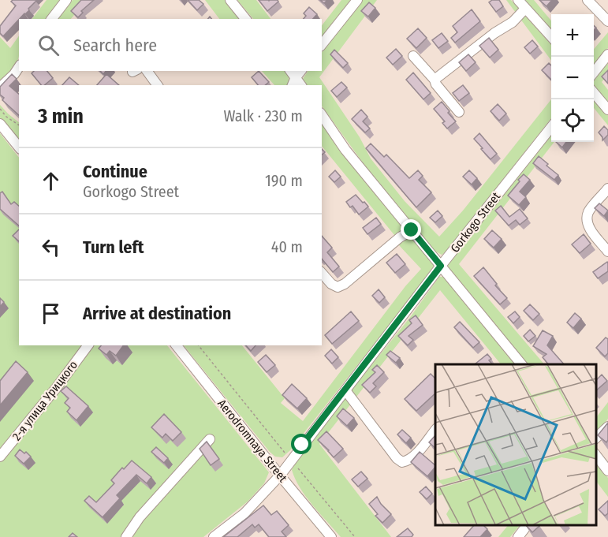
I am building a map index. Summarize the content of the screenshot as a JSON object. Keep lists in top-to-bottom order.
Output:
{
  "streets": {
    "street": ["Gorkogo Street", "2-я улица Урицкого", "Aerodromnaya Street"]
  },
  "crossings": [
    ["Gorkogo Street", "Aerodromnaya Street"]
  ],
  "page": {
    "map_buttons": ["+", "−"],
    "search": "Search here",
    "heading": ["3 min", "Walk · 230 m"],
    "list": [
      ["Continue", "Gorkogo Street", "190 m"],
      ["Turn left", "40 m"],
      "Arrive at destination"
    ]
  }
}
